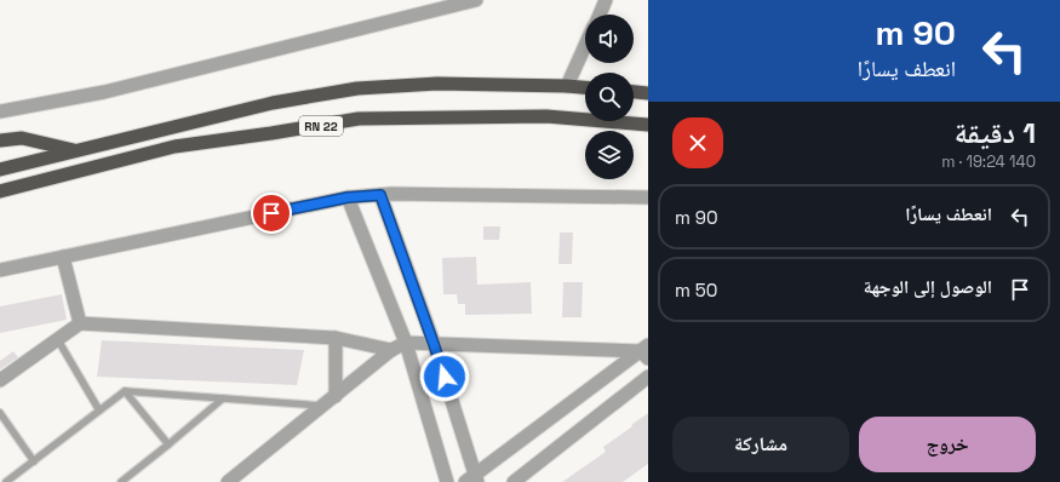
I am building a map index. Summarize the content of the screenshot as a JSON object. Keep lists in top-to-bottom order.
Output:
{
  "streets": {
    "highway": ["RN 22"]
  },
  "page": {
    "turn": ["90 m", "انعطف يسارًا"],
    "heading": ["1 دقيقة", "140 m · 19:24"],
    "list": [
      {
        "name": "انعطف يسارًا",
        "value": "90 m"
      },
      {
        "name": "الوصول إلى الوجهة",
        "value": "50 m"
      }
    ],
    "buttons": ["خروج", "مشاركة"]
  }
}
